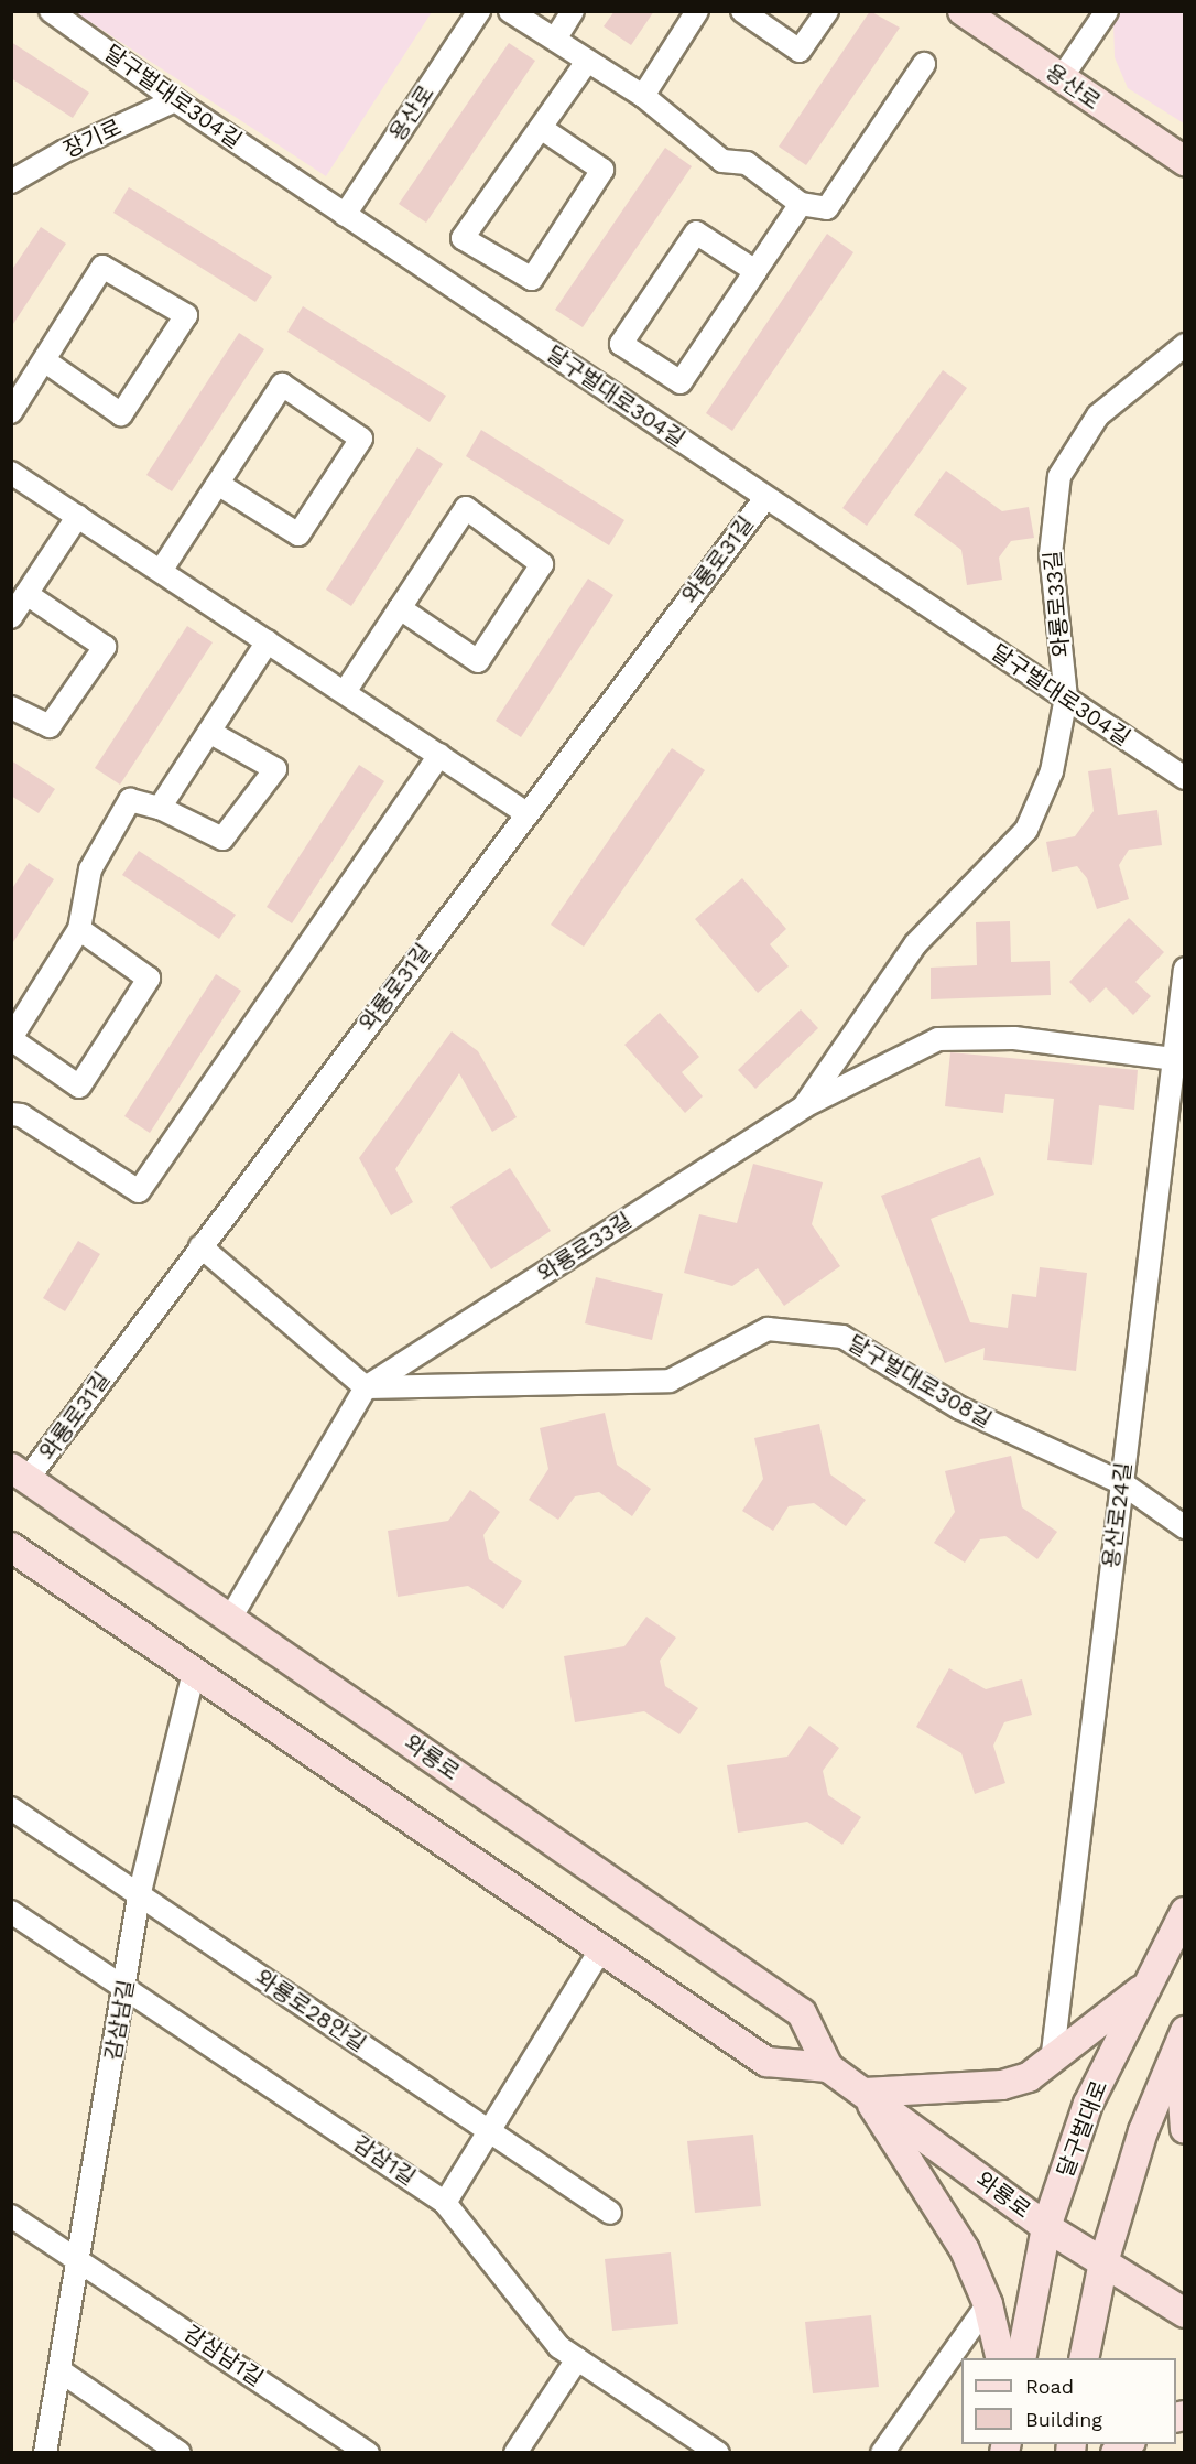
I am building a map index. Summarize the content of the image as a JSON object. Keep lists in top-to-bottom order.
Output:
{
  "streets": {
    "main road": ["용산로", "와룡로", "달구벌대로"],
    "street": [
      "달구벌대로304길",
      "장기로",
      "와룡로31길",
      "와룡로33길",
      "달구벌대로308길",
      "용산로24길",
      "와룡로28안길",
      "감삼남길",
      "감삼1길",
      "감삼남1길"
    ]
  },
  "crossings": [
    ["용산로", "달구벌대로304길"],
    ["달구벌대로304길", "장기로"],
    ["달구벌대로304길", "와룡로31길"],
    ["달구벌대로304길", "와룡로33길"],
    ["와룡로31길", "와룡로"],
    ["와룡로33길", "달구벌대로308길"],
    ["와룡로33길", "용산로24길"],
    ["와룡로33길", "와룡로"],
    ["달구벌대로308길", "용산로24길"],
    ["와룡로", "감삼남길"],
    ["와룡로", "달구벌대로"],
    ["와룡로28안길", "감삼남길"],
    ["감삼남길", "감삼1길"],
    ["감삼남길", "감삼남1길"]
  ],
  "legend": ["Road", "Building"]
}
